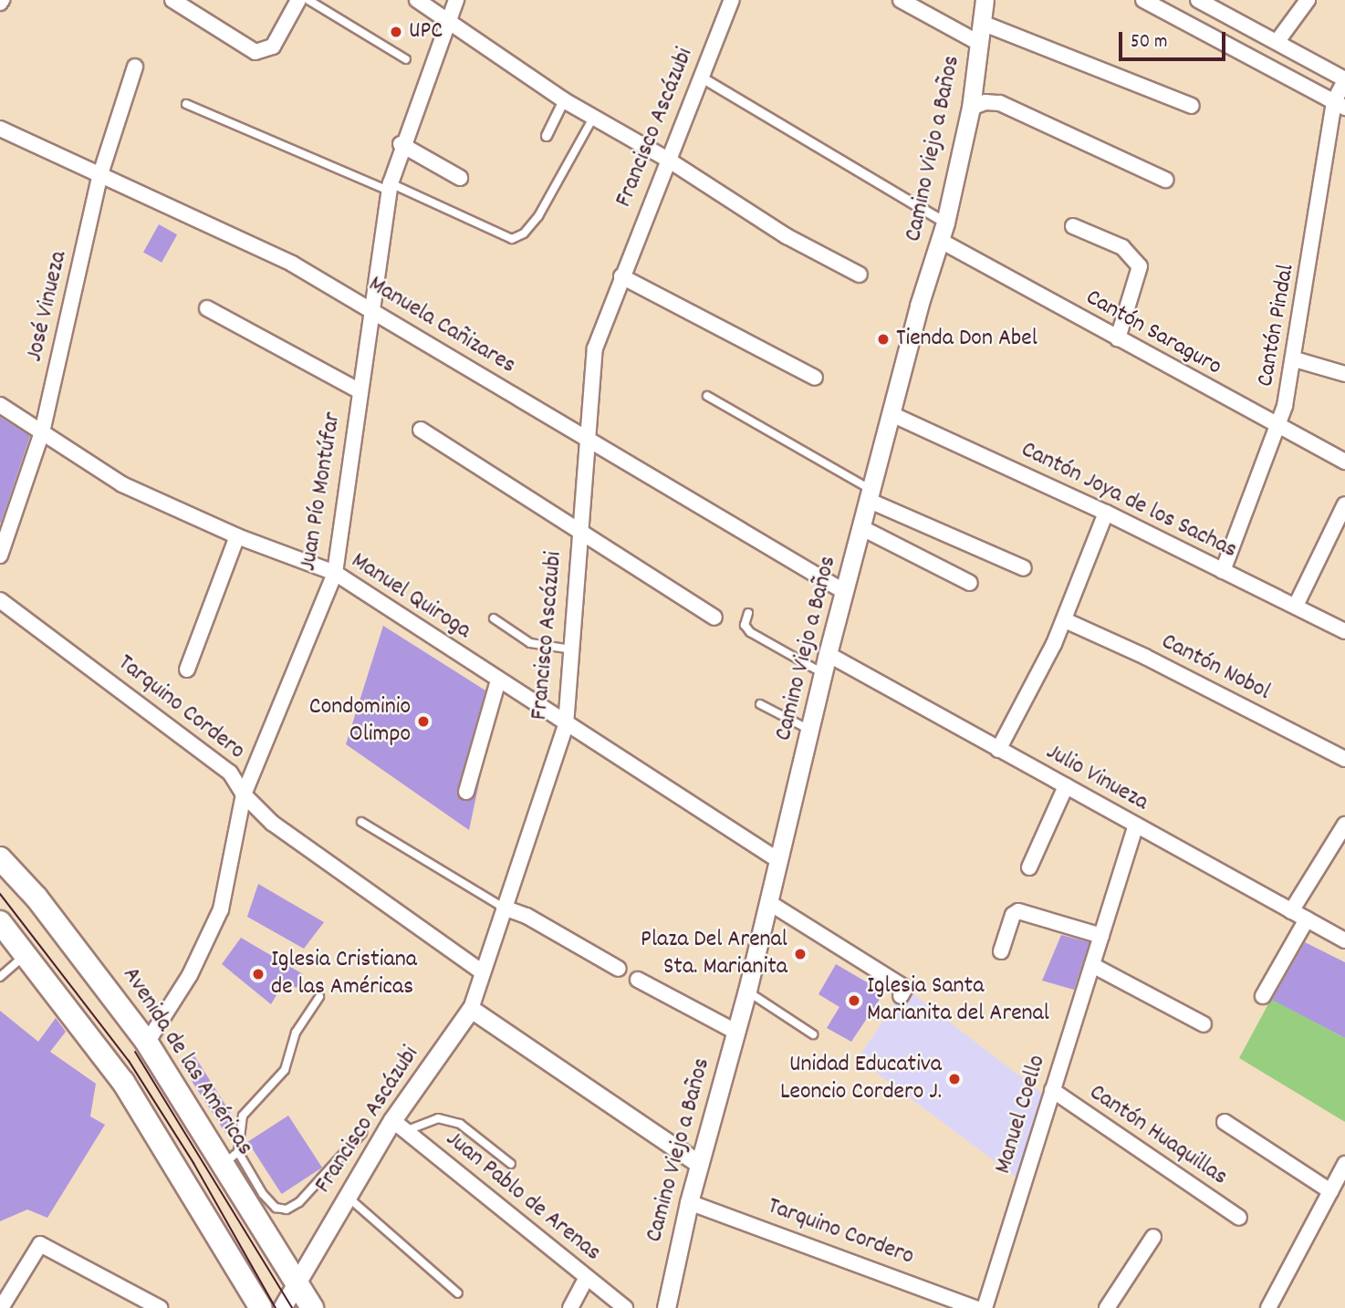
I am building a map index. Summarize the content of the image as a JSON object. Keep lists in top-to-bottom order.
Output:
{
  "streets": {
    "main road": ["Avenida de las Américas"],
    "street": [
      "Francisco Ascázubi",
      "Camino Viejo a Baños",
      "José Vinueza",
      "Manuela Cañizares",
      "Cantón Pindal",
      "Cantón Saraguro",
      "Juan Pío Montúfar",
      "Cantón Joya de los Sachas",
      "Manuel Quiroga",
      "Cantón Nobol",
      "Tarquino Cordero",
      "Julio Vinueza",
      "Manuel Coello",
      "Cantón Huaquillas",
      "Juan Pablo de Arenas"
    ]
  },
  "crossings": [
    ["Francisco Ascázubi", "Manuela Cañizares"],
    ["Francisco Ascázubi", "Manuel Quiroga"],
    ["Francisco Ascázubi", "Tarquino Cordero"],
    ["Francisco Ascázubi", "Avenida de las Américas"],
    ["Francisco Ascázubi", "Juan Pablo de Arenas"],
    ["Camino Viejo a Baños", "Manuela Cañizares"],
    ["Camino Viejo a Baños", "Cantón Saraguro"],
    ["Camino Viejo a Baños", "Cantón Joya de los Sachas"],
    ["Camino Viejo a Baños", "Manuel Quiroga"],
    ["Camino Viejo a Baños", "Tarquino Cordero"],
    ["Camino Viejo a Baños", "Julio Vinueza"],
    ["José Vinueza", "Manuela Cañizares"],
    ["José Vinueza", "Manuel Quiroga"],
    ["Manuela Cañizares", "Juan Pío Montúfar"],
    ["Cantón Pindal", "Cantón Saraguro"],
    ["Cantón Pindal", "Cantón Joya de los Sachas"],
    ["Juan Pío Montúfar", "Manuel Quiroga"],
    ["Juan Pío Montúfar", "Tarquino Cordero"],
    ["Juan Pío Montúfar", "Avenida de las Américas"],
    ["Julio Vinueza", "Manuel Coello"],
    ["Manuel Coello", "Cantón Huaquillas"]
  ],
  "places": [
    "UPC",
    "Tienda Don Abel",
    "Condominio Olimpo",
    "Plaza Del Arenal Sta. Marianita",
    "Iglesia Cristiana de las Américas",
    "Iglesia Santa Marianita del Arenal",
    "Unidad Educativa Leoncio Cordero J."
  ],
  "scale_bar": "50 m"
}
